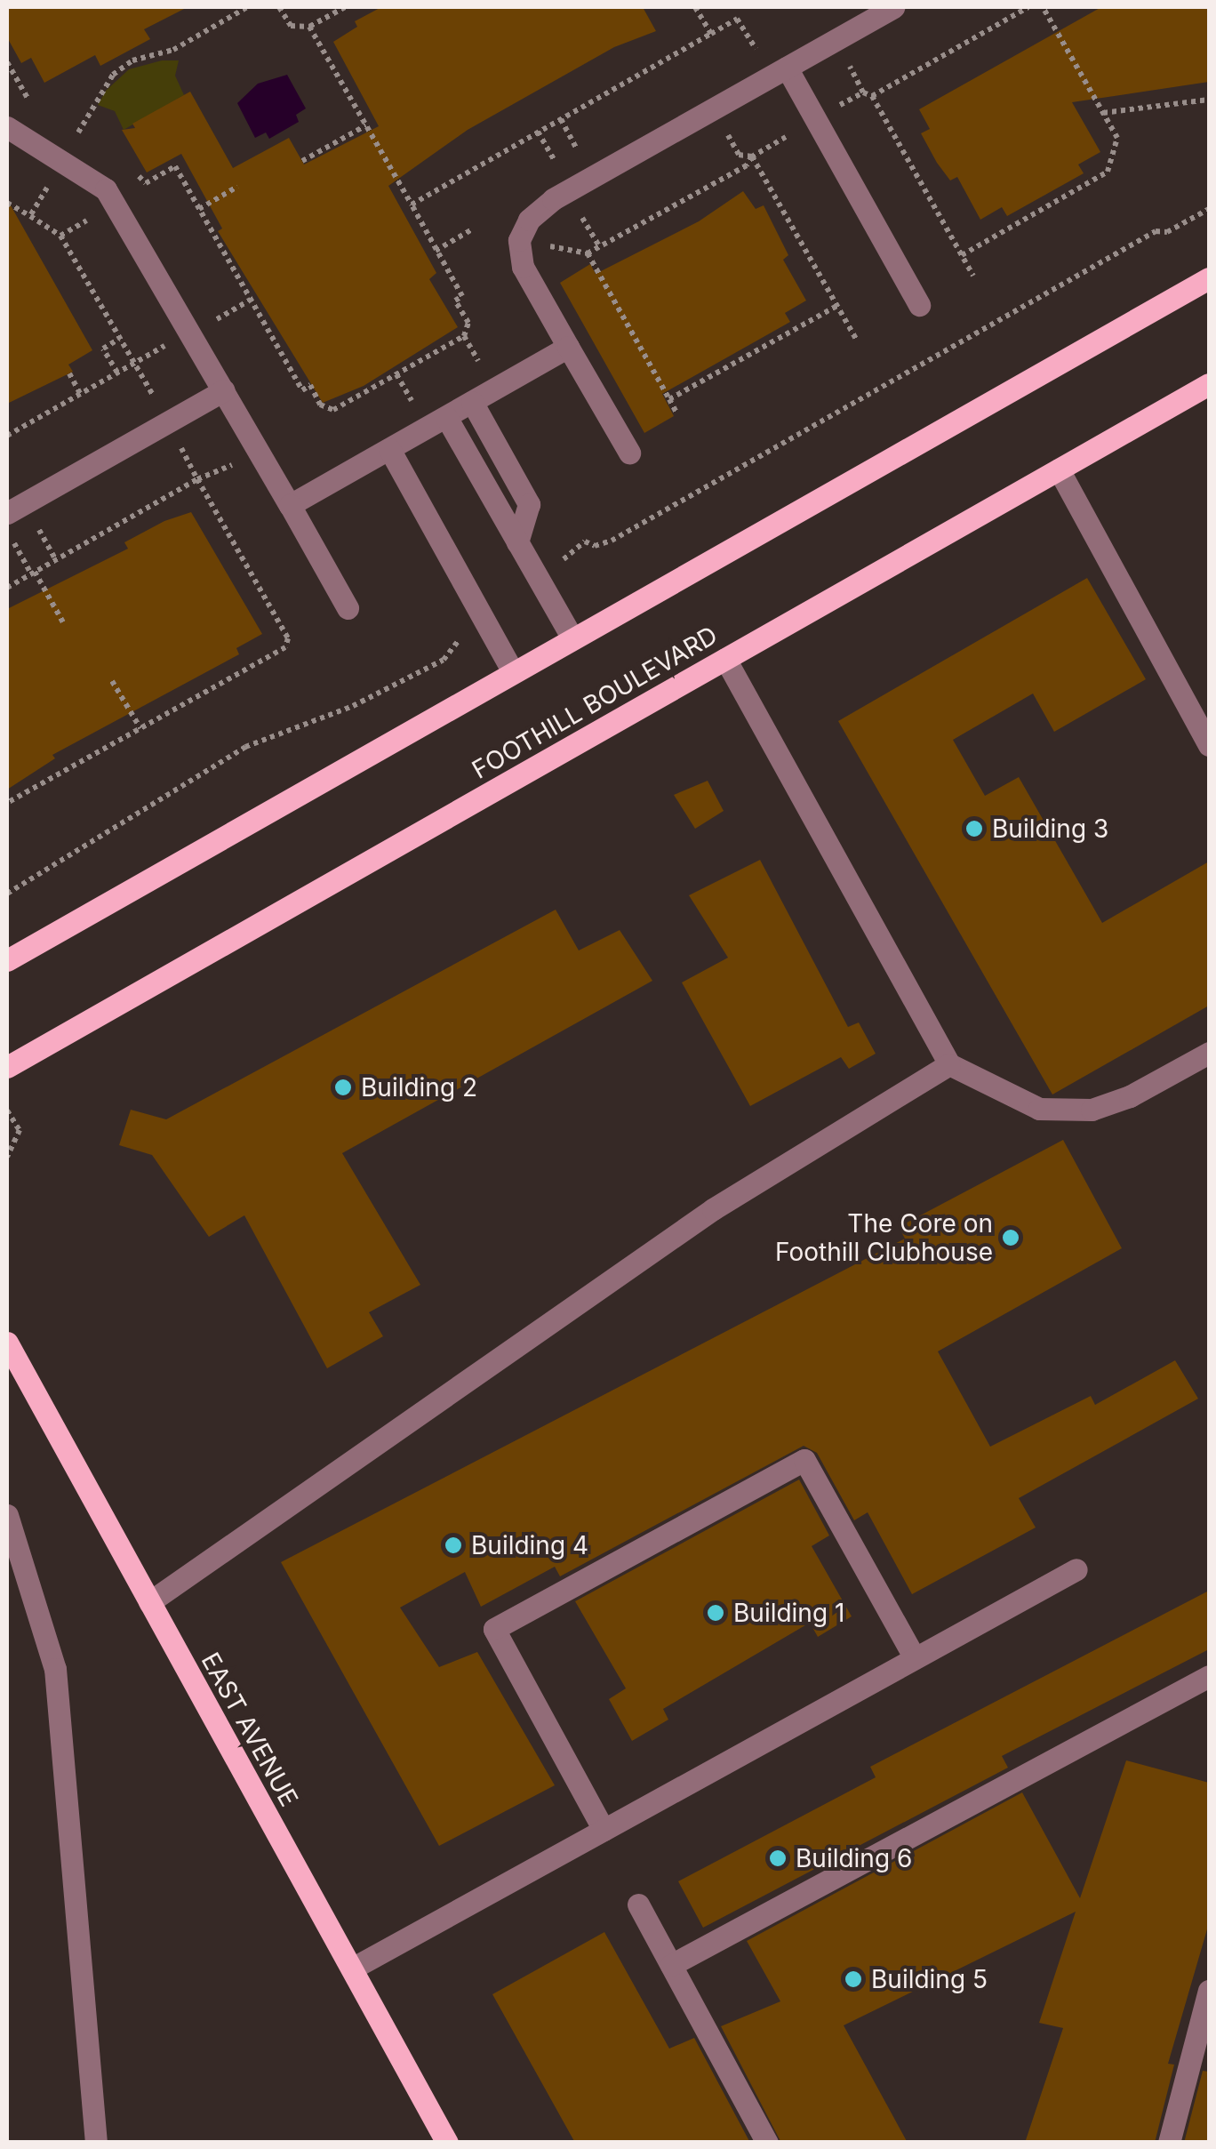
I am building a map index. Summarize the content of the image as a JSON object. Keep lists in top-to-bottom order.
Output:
{
  "streets": {
    "main road": ["FOOTHILL BOULEVARD", "EAST AVENUE"]
  },
  "places": [
    "Building 3",
    "Building 2",
    "The Core on Foothill Clubhouse",
    "Building 4",
    "Building 1",
    "Building 6",
    "Building 5"
  ]
}
